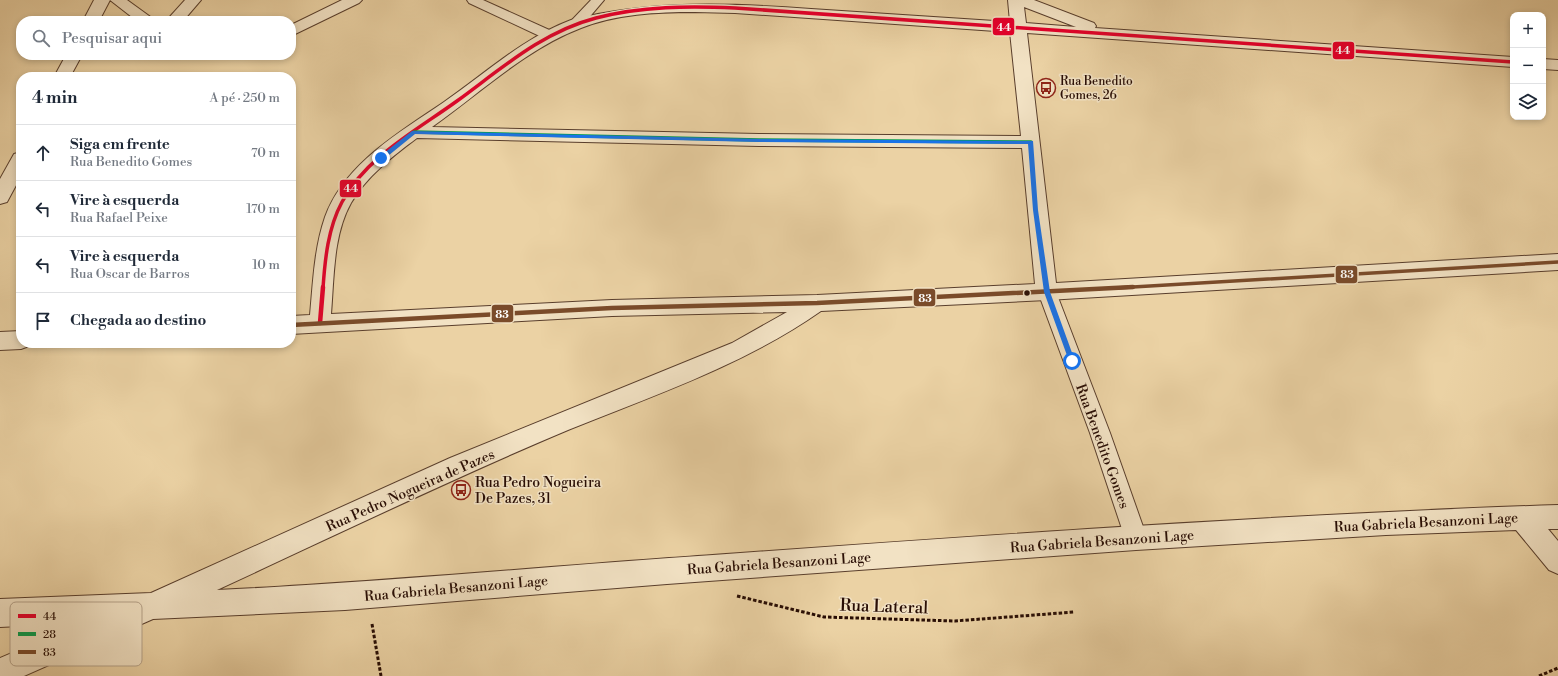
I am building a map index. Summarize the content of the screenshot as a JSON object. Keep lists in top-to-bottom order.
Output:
{
  "streets": {
    "street": ["Rua Benedito Gomes", "Rua Pedro Nogueira de Pazes", "Rua Gabriela Besanzoni Lage"],
    "path": ["Rua Lateral"]
  },
  "crossings": [
    ["Rua Benedito Gomes", "Rua Gabriela Besanzoni Lage"],
    ["Rua Pedro Nogueira de Pazes", "Rua Gabriela Besanzoni Lage"],
    ["Rua Gabriela Besanzoni Lage", "Rua Lateral"]
  ],
  "places": {
    "bus stop": ["Rua Benedito Gomes, 26", "Rua Pedro Nogueira De Pazes, 31"]
  },
  "lines": ["transit line 44", "transit line 28", "transit line 83"],
  "legend": ["44", "28", "83"],
  "page": {
    "map_buttons": ["+", "−"],
    "search": "Pesquisar aqui",
    "heading": ["4 min", "A pé · 250 m"],
    "list": [
      ["Siga em frente", "Rua Benedito Gomes", "70 m"],
      ["Vire à esquerda", "Rua Rafael Peixe", "170 m"],
      ["Vire à esquerda", "Rua Oscar de Barros", "10 m"],
      "Chegada ao destino"
    ]
  }
}
